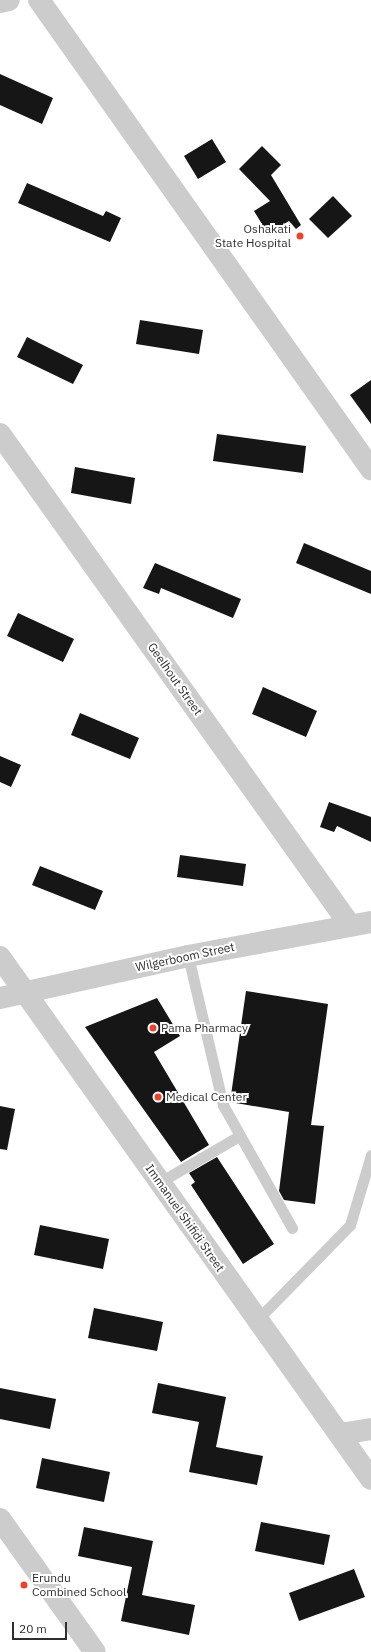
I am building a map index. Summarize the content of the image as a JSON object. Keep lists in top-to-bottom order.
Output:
{
  "streets": {
    "street": ["Geelhout Street", "Wilgerboom Street", "Immanuel Shifidi Street"]
  },
  "crossings": [
    ["Geelhout Street", "Wilgerboom Street"],
    ["Wilgerboom Street", "Immanuel Shifidi Street"]
  ],
  "places": [
    "Oshakati State Hospital",
    "Pama Pharmacy",
    "Medical Center",
    "Erundu Combined School"
  ],
  "scale_bar": "20 m"
}
